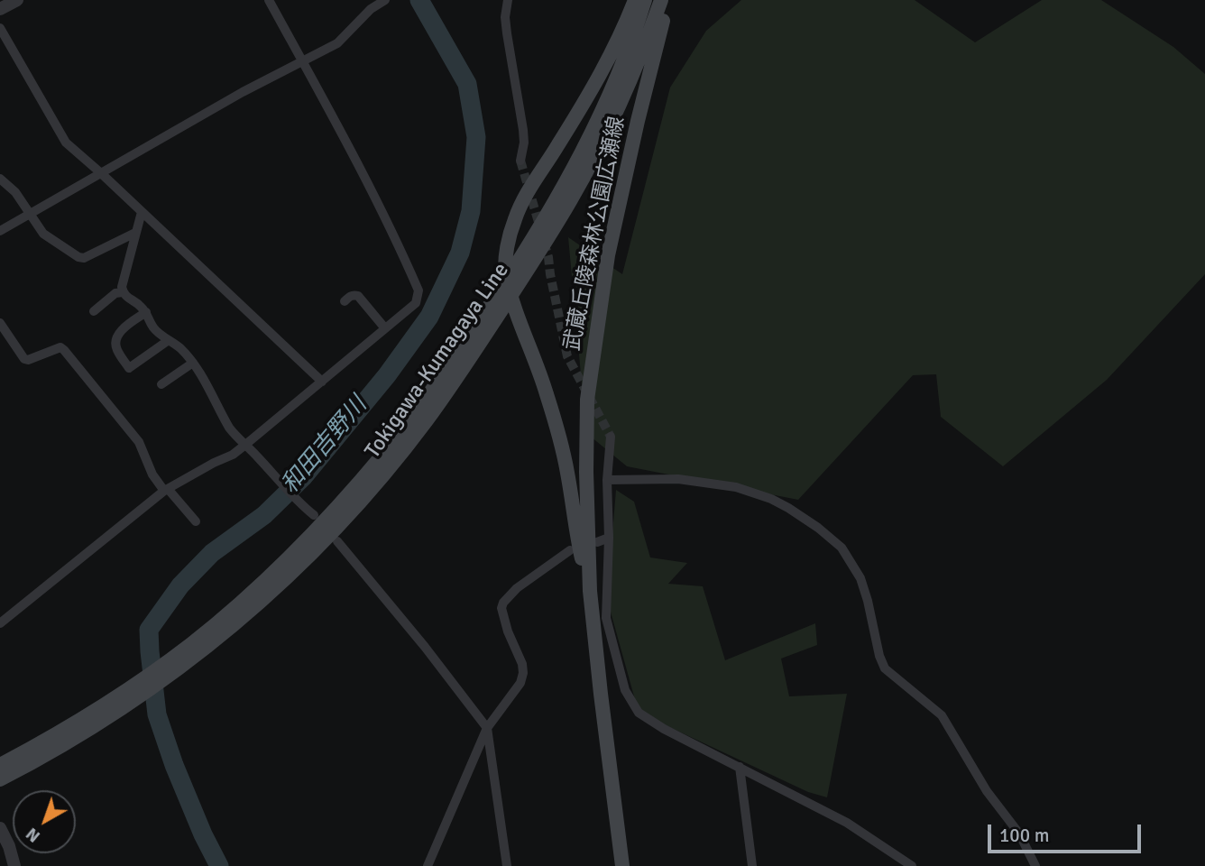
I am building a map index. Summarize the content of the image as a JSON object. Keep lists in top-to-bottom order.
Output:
{
  "streets": {
    "main road": ["武蔵丘陵森林公園広瀬線", "Tokigawa-Kumagaya Line"]
  },
  "water": ["和田吉野川"],
  "scale_bar": "100 m",
  "north": "bottom left"
}
